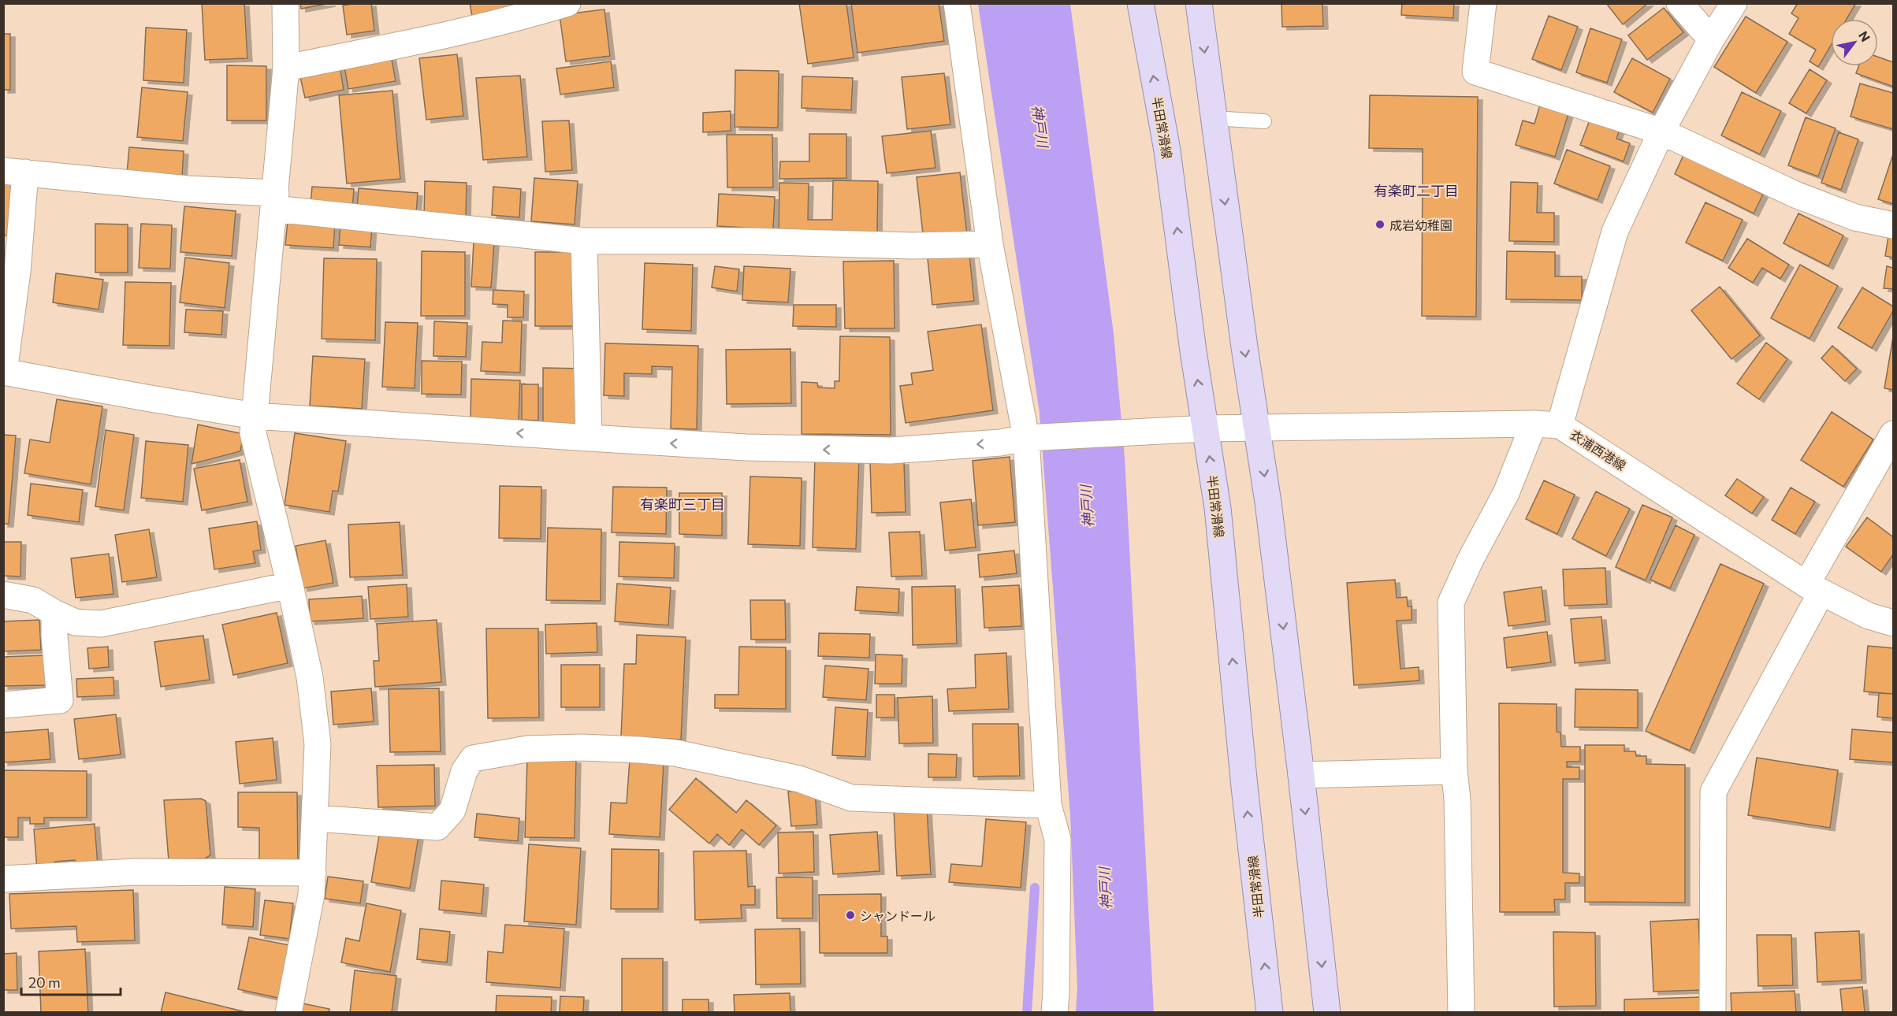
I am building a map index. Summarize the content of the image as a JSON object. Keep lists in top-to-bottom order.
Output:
{
  "streets": {
    "main road": ["半田常滑線"],
    "street": ["衣浦西港線"]
  },
  "crossings": [
    ["半田常滑線", "衣浦西港線"]
  ],
  "districts": ["有楽町二丁目", "有楽町三丁目"],
  "water": ["神戸川"],
  "places": ["成岩幼稚園", "シャンドール"],
  "scale_bar": "20 m",
  "north": "top right"
}
